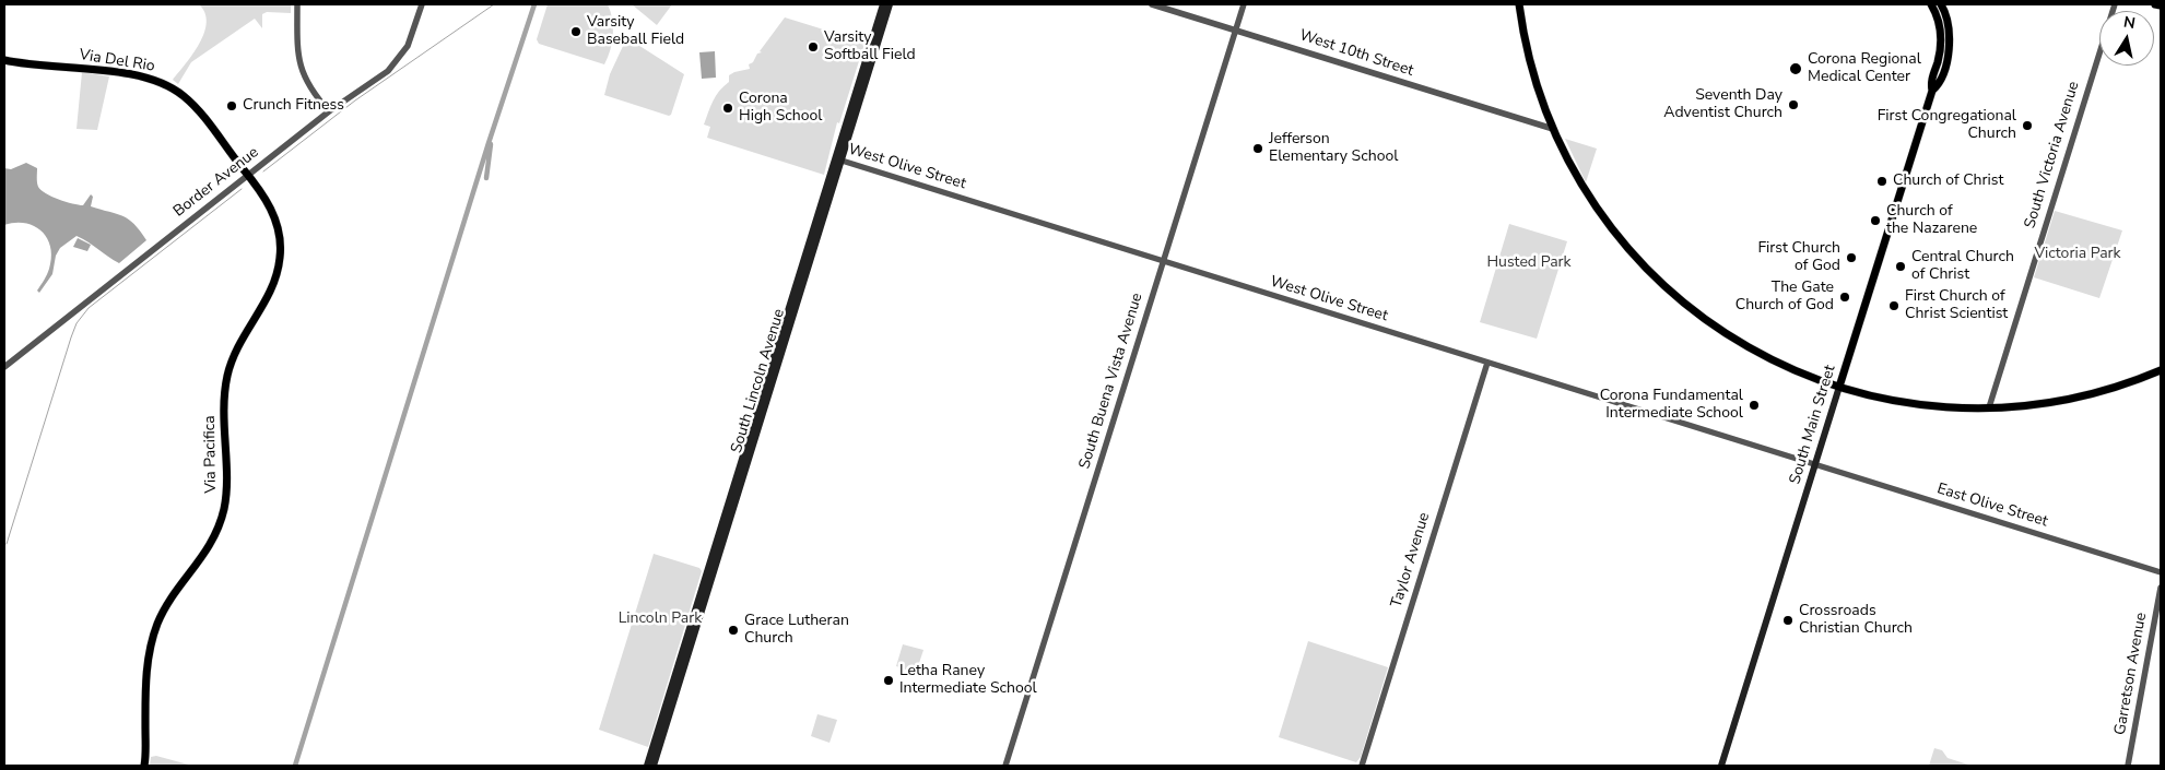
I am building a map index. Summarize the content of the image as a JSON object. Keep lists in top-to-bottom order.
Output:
{
  "streets": {
    "main road": [
      "Via Del Rio",
      "South Lincoln Avenue",
      "South Main Street",
      "Via Pacifica"
    ],
    "street": [
      "West 10th Street",
      "South Victoria Avenue",
      "West Olive Street",
      "Border Avenue",
      "South Buena Vista Avenue",
      "East Olive Street",
      "Taylor Avenue",
      "Garretson Avenue"
    ]
  },
  "crossings": [
    ["West 10th Street", "South Buena Vista Avenue"],
    ["Via Del Rio", "Border Avenue"],
    ["Via Del Rio", "Via Pacifica"],
    ["West Olive Street", "South Lincoln Avenue"],
    ["West Olive Street", "South Buena Vista Avenue"],
    ["West Olive Street", "South Main Street"],
    ["West Olive Street", "East Olive Street"],
    ["West Olive Street", "Taylor Avenue"],
    ["Border Avenue", "Via Pacifica"],
    ["South Main Street", "East Olive Street"]
  ],
  "parks": ["Victoria Park", "Husted Park", "Lincoln Park"],
  "places": [
    "Varsity Baseball Field",
    "Varsity Softball Field",
    "Corona Regional Medical Center",
    "Seventh Day Adventist Church",
    "Crunch Fitness",
    "Corona High School",
    "First Congregational Church",
    "Jefferson Elementary School",
    "Church of Christ",
    "Church of the Nazarene",
    "First Church of God",
    "Central Church of Christ",
    "The Gate Church of God",
    "First Church of Christ Scientist",
    "Corona Fundamental Intermediate School",
    "Crossroads Christian Church",
    "Grace Lutheran Church",
    "Letha Raney Intermediate School"
  ],
  "north": "top"
}
